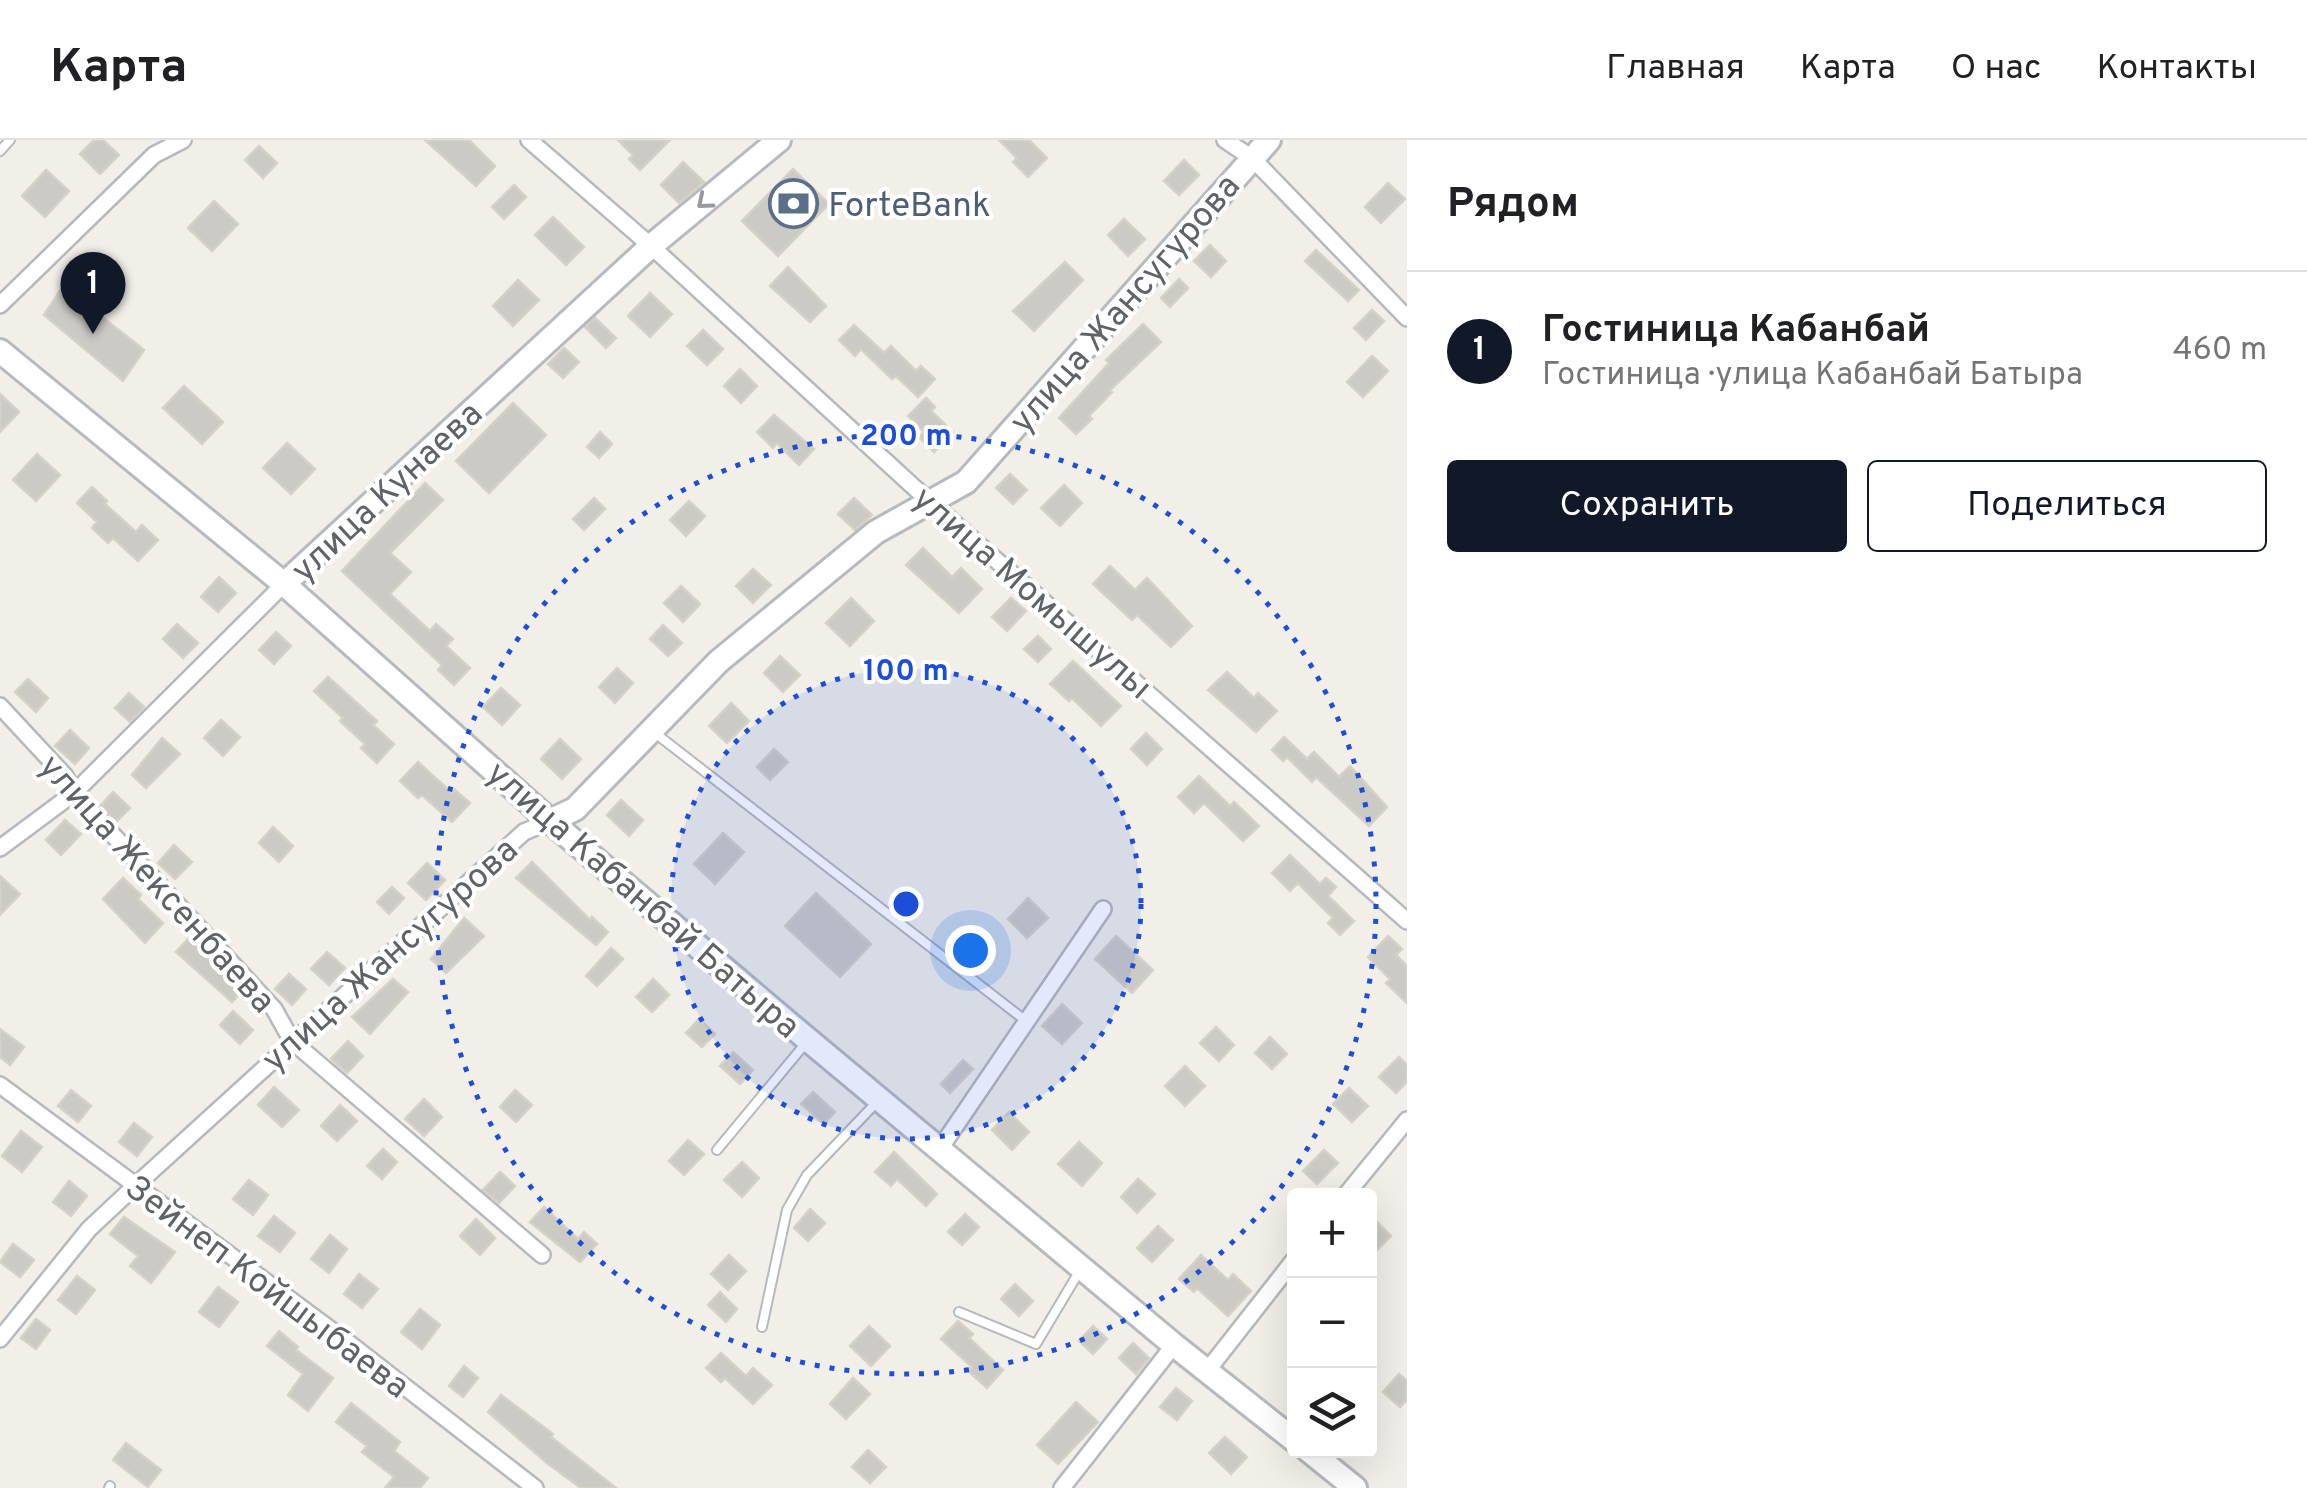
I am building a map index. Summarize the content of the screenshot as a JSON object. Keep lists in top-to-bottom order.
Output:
{
  "streets": {
    "street": [
      "улица Жансугурова",
      "улица Кунаева",
      "улица Момышулы",
      "улица Жексенбаева",
      "улица Кабанбай Батыра",
      "Зейнеп Койшыбаева"
    ]
  },
  "crossings": [
    ["улица Жансугурова", "улица Момышулы"],
    ["улица Жансугурова", "улица Жексенбаева"],
    ["улица Жансугурова", "улица Кабанбай Батыра"],
    ["улица Жансугурова", "Зейнеп Койшыбаева"],
    ["улица Кунаева", "улица Момышулы"],
    ["улица Кунаева", "улица Жексенбаева"],
    ["улица Кунаева", "улица Кабанбай Батыра"]
  ],
  "places": {
    "bank": ["ForteBank"]
  },
  "page": {
    "header": "Карта",
    "nav": [
      "Главная",
      "Карта",
      "О нас",
      "Контакты"
    ],
    "heading": "Рядом",
    "pins": "1",
    "list": [
      {
        "mark": "1",
        "name": "Гостиница Кабанбай",
        "note": "Гостиница · улица Кабанбай Батыра",
        "value": "460 m"
      }
    ],
    "buttons": ["Сохранить", "Поделиться"],
    "map_buttons": ["+", "−"]
  },
  "rings": ["200 m", "100 m"]
}
